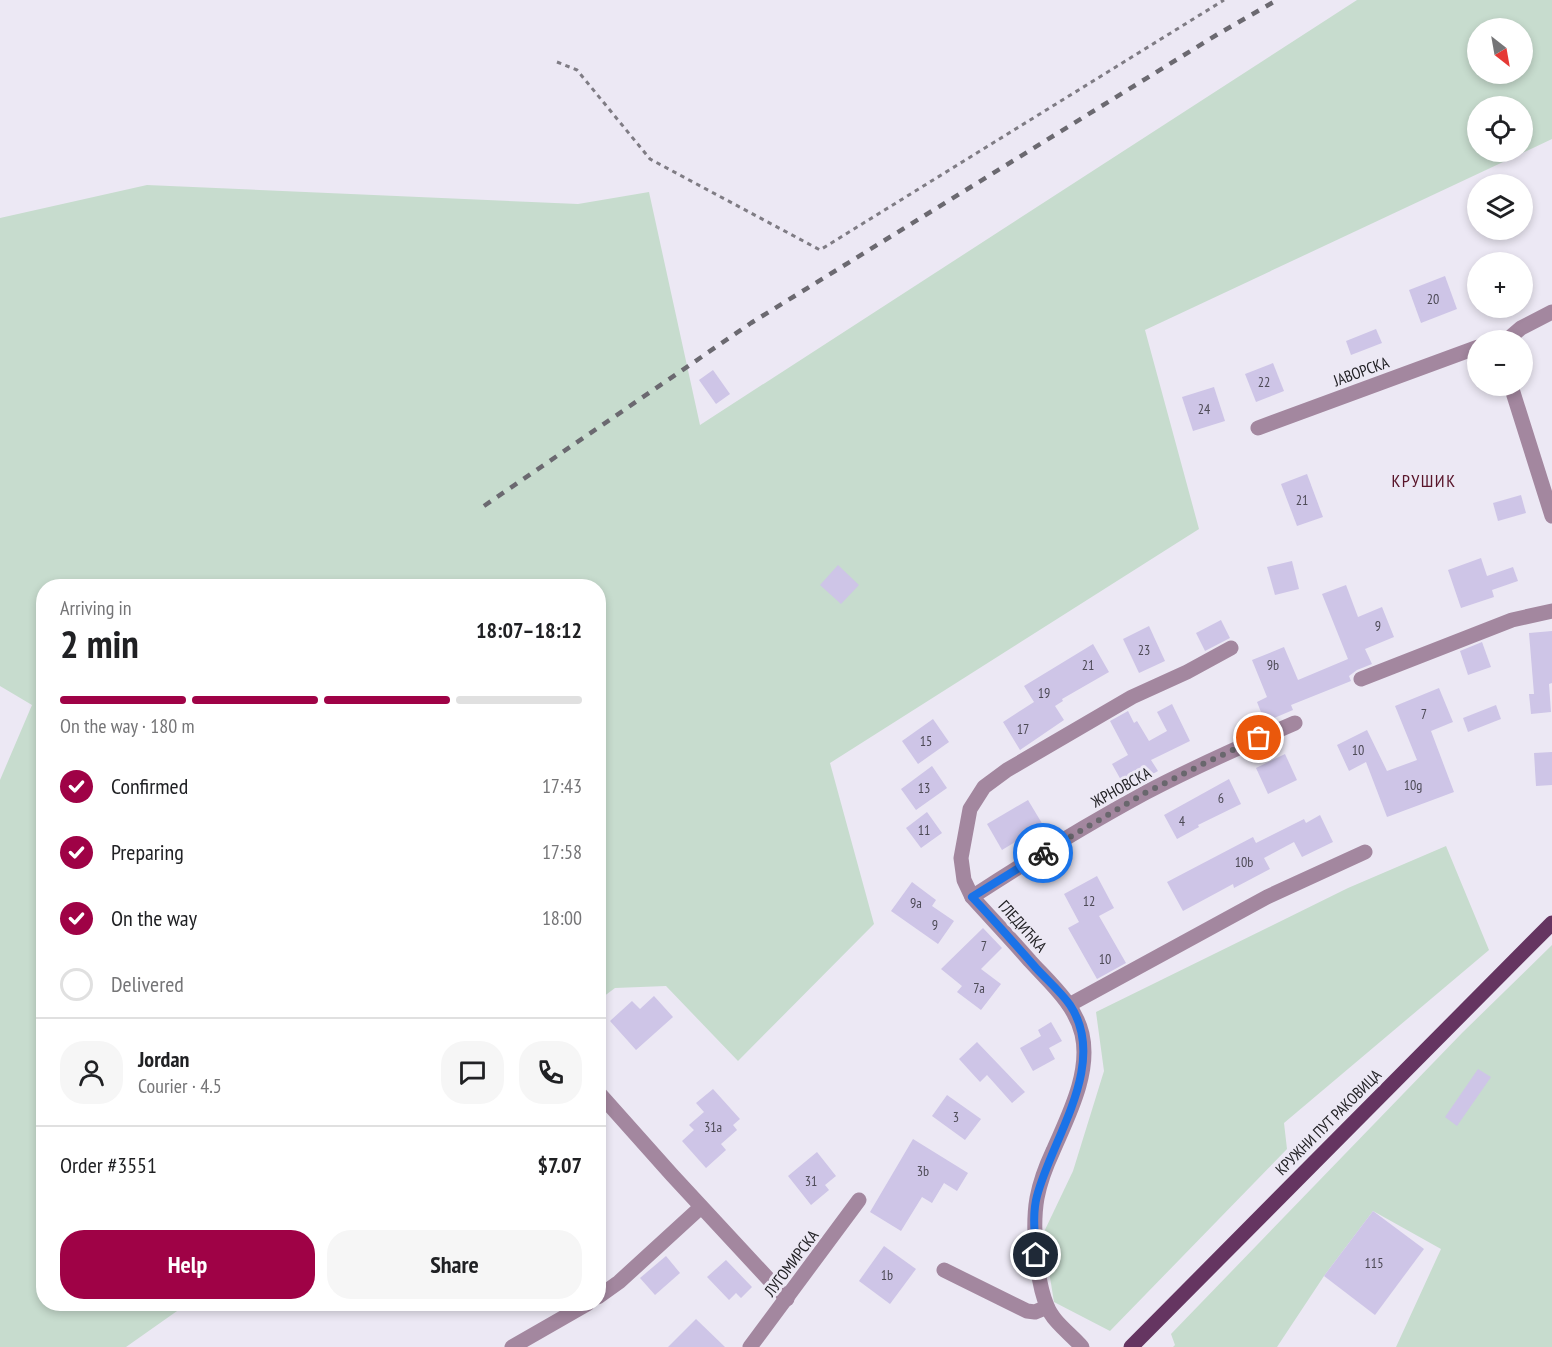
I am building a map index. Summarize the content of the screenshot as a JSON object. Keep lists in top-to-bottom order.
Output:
{
  "streets": {
    "main road": ["КРУЖНИ ПУТ РАКОВИЦА"],
    "street": [
      "ЈАВОРСКА",
      "ЖРНОВСКА",
      "ГЛЕДИЋКА",
      "ЛУГОМИРСКА"
    ]
  },
  "crossings": [
    ["ЖРНОВСКА", "ГЛЕДИЋКА"]
  ],
  "districts": ["КРУШИК"],
  "house_numbers": [
    "20",
    "22",
    "24",
    "21",
    "9",
    "23",
    "21",
    "9b",
    "19",
    "7",
    "17",
    "15",
    "10",
    "10g",
    "13",
    "6",
    "4",
    "11",
    "10b",
    "12",
    "9a",
    "9",
    "7",
    "10",
    "7a",
    "3",
    "31a",
    "3b",
    "31",
    "115",
    "1b"
  ],
  "north": "bottom right",
  "page": {
    "map_buttons": ["+", "−"],
    "heading": ["2 min", "Arriving in", "18:07–18:12"],
    "panel": [
      "Jordan",
      "Courier · 4.5",
      "Order #3551",
      "$7.07"
    ],
    "bar": "On the way · 180 m",
    "list": [
      ["Confirmed", "17:43"],
      ["Preparing", "17:58"],
      ["On the way", "18:00"],
      "Delivered"
    ],
    "buttons": ["Help", "Share"]
  }
}
